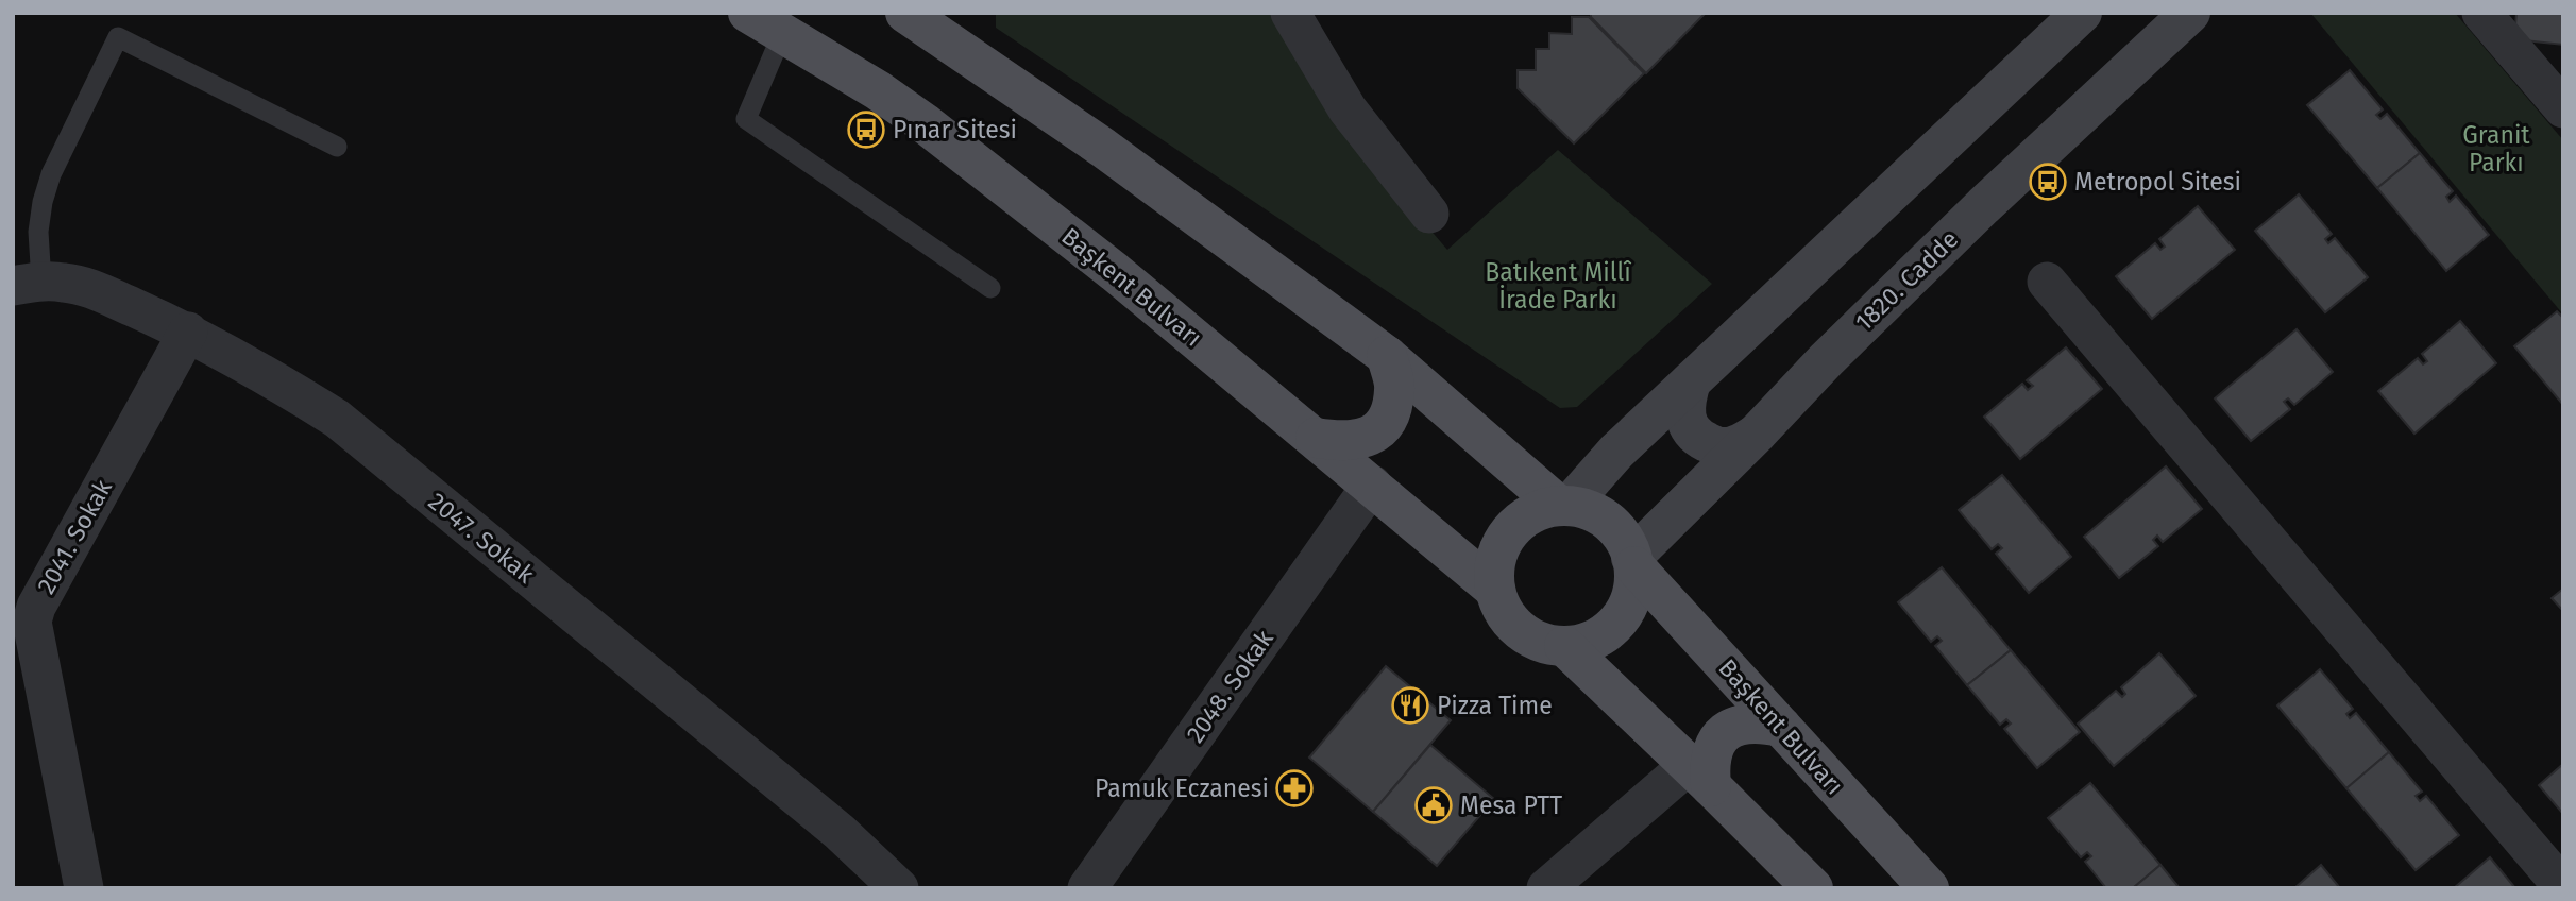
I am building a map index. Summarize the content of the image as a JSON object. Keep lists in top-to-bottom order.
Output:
{
  "streets": {
    "main road": ["1820. Cadde", "Başkent Bulvarı"],
    "street": ["2041. Sokak", "2047. Sokak", "2048. Sokak"]
  },
  "crossings": [
    ["1820. Cadde", "Başkent Bulvarı"],
    ["Başkent Bulvarı", "2048. Sokak"],
    ["2041. Sokak", "2047. Sokak"]
  ],
  "parks": ["Granit Parkı", "Batıkent Millî İrade Parkı"],
  "places": {
    "bus stop": ["Pınar Sitesi", "Metropol Sitesi"],
    "restaurant": ["Pizza Time"],
    "pharmacy": ["Pamuk Eczanesi"],
    "public building": ["Mesa PTT"]
  }
}
